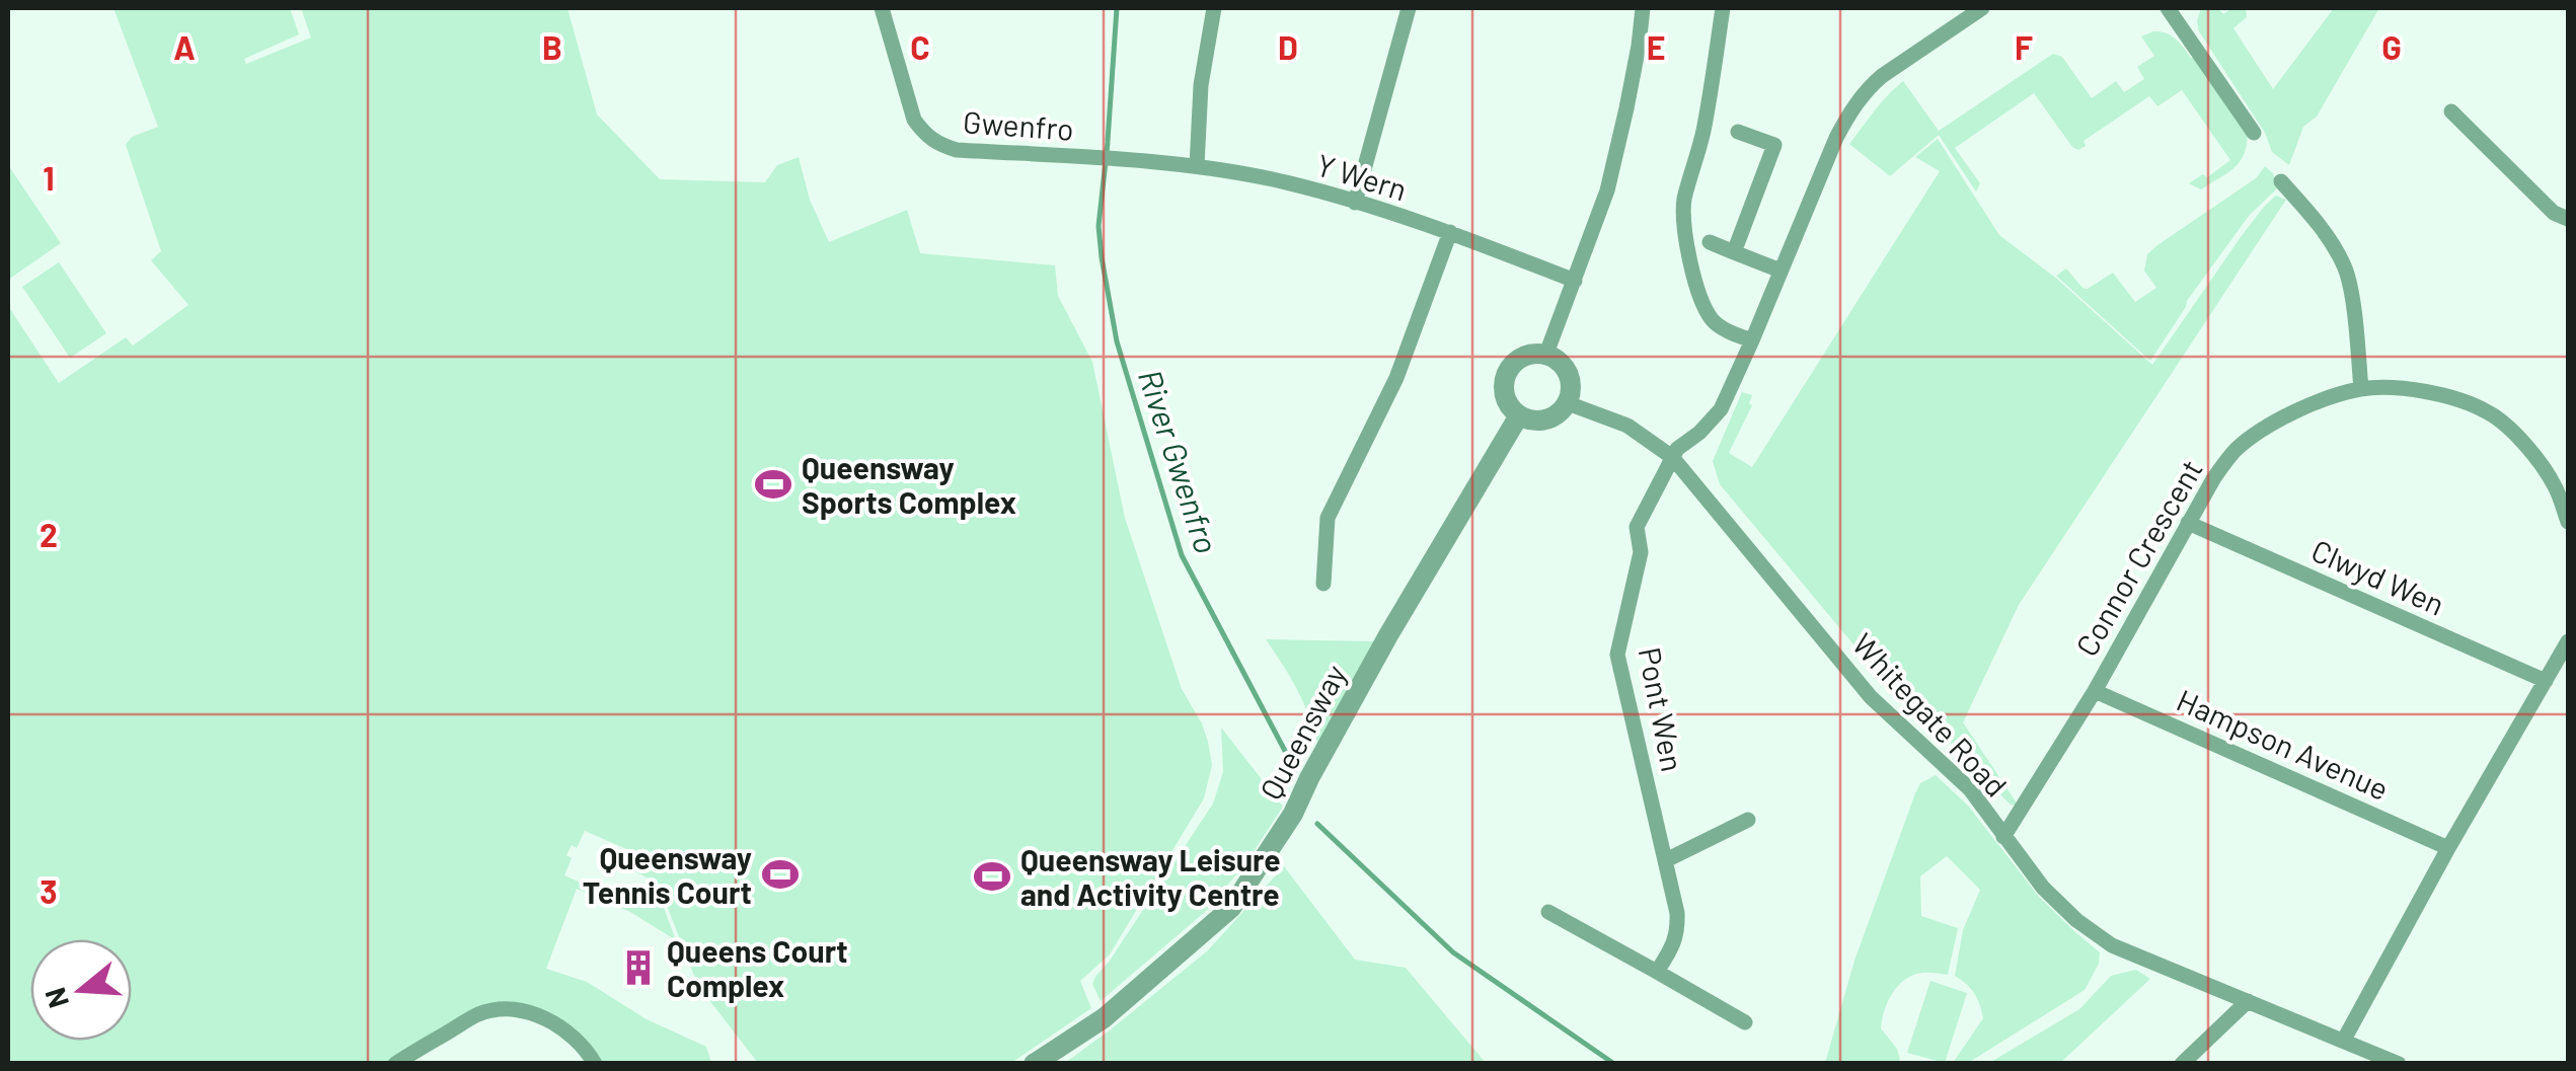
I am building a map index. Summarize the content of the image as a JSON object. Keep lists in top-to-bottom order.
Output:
{
  "streets": {
    "street": [
      "Gwenfro",
      "Y Wern",
      "Connor Crescent",
      "Clwyd Wen",
      "Pont Wen",
      "Whitegate Road",
      "Queensway",
      "Hampson Avenue"
    ]
  },
  "crossings": [
    ["Gwenfro", "Y Wern"],
    ["Connor Crescent", "Clwyd Wen"],
    ["Connor Crescent", "Whitegate Road"],
    ["Connor Crescent", "Hampson Avenue"],
    ["Pont Wen", "Whitegate Road"],
    ["Whitegate Road", "Queensway"]
  ],
  "water": ["River Gwenfro"],
  "places": {
    "sports": ["Queensway Sports Complex", "Queensway Tennis Court", "Queensway Leisure and Activity Centre"],
    "building": ["Queens Court Complex"]
  },
  "north": "left",
  "grid": {
    "columns": [
      "A",
      "B",
      "C",
      "D",
      "E",
      "F",
      "G"
    ],
    "rows": ["1", "2", "3"]
  }
}
